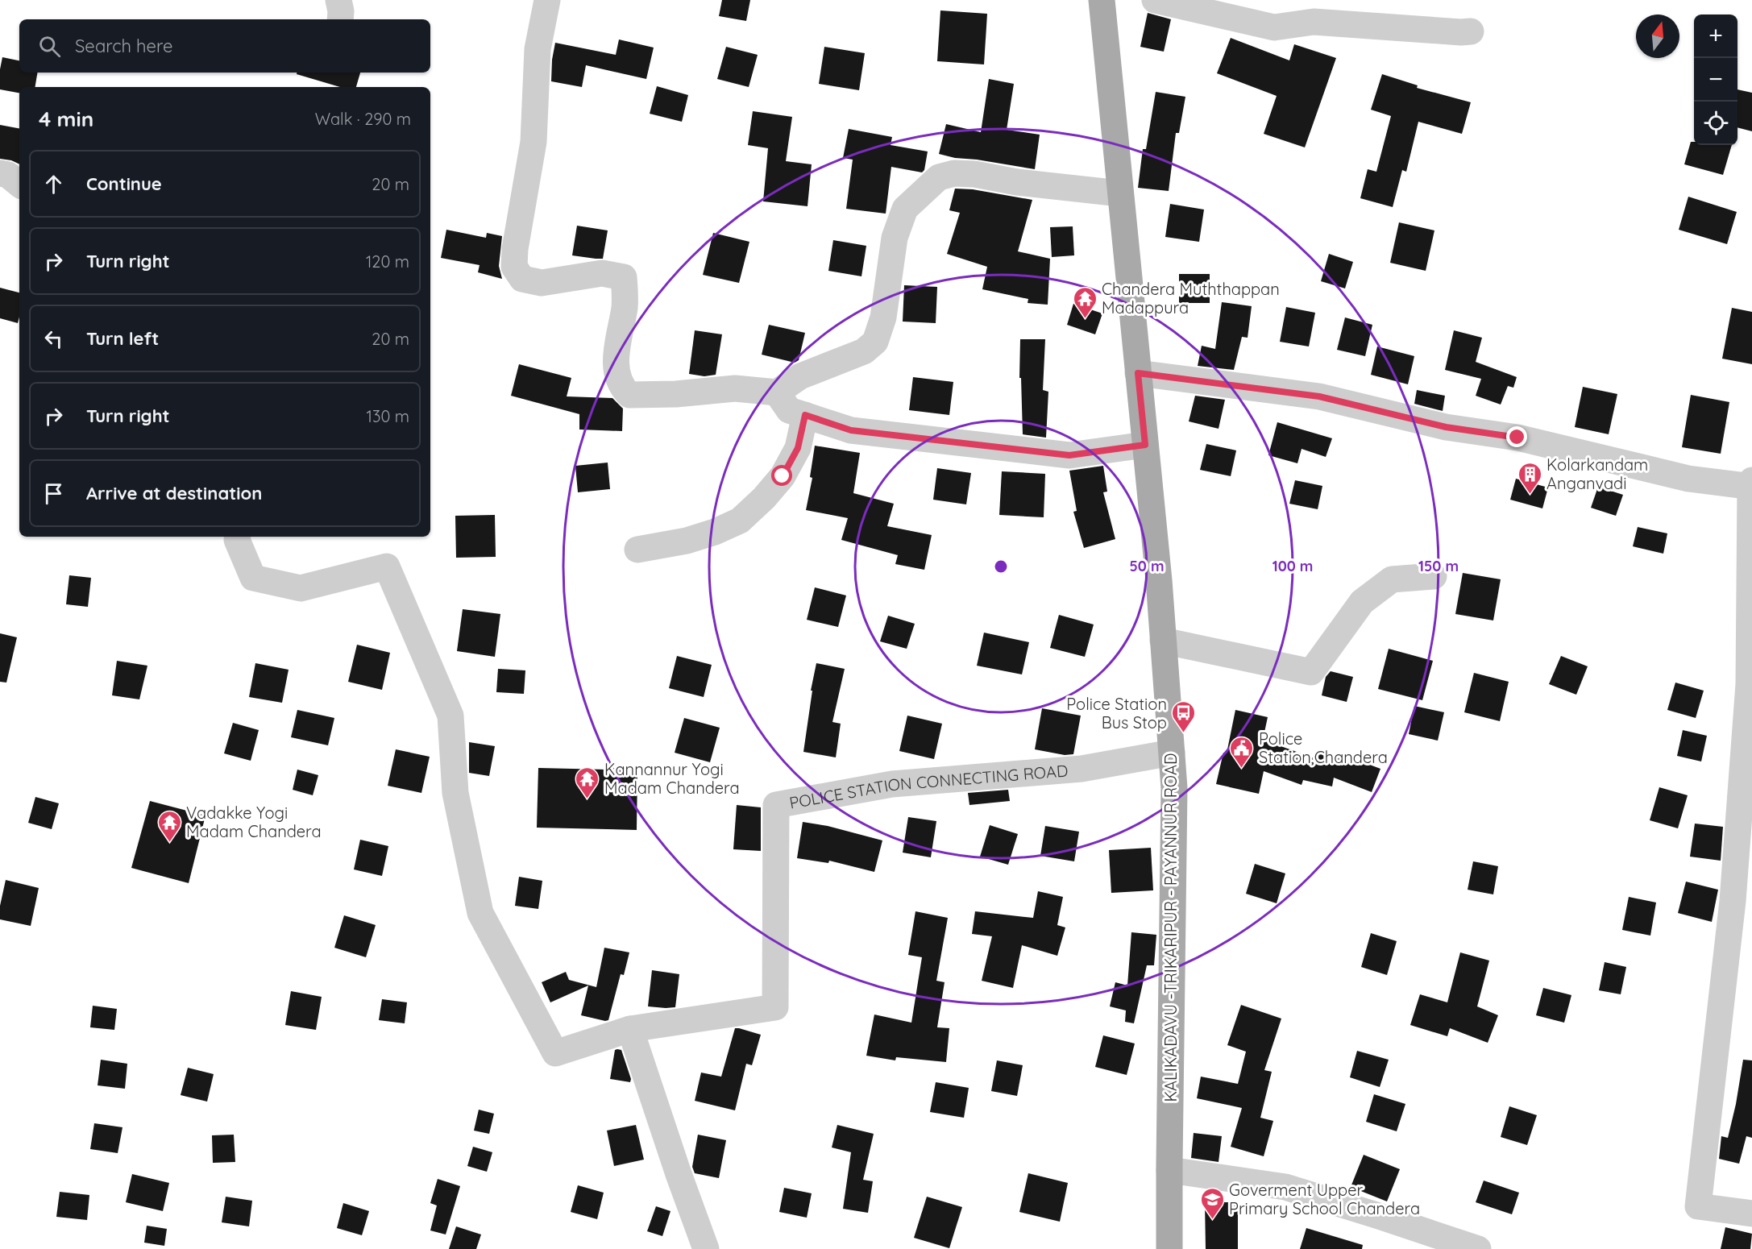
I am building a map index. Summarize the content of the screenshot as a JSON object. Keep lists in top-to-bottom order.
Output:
{
  "streets": {
    "main road": ["KALIKADAVU -TRIKARIPUR - PAYANNUR ROAD"],
    "street": ["POLICE STATION CONNECTING ROAD"]
  },
  "crossings": [
    ["POLICE STATION CONNECTING ROAD", "KALIKADAVU -TRIKARIPUR - PAYANNUR ROAD"]
  ],
  "places": {
    "temple": ["Chandera Muththappan Madappura", "Kannannur Yogi Madam Chandera", "Vadakke Yogi Madam Chandera"],
    "building": ["Kolarkandam Anganvadi"],
    "bus stop": ["Police Station Bus Stop"],
    "public building": ["Police Station,Chandera"],
    "school or university": ["Goverment Upper Primary School Chandera"]
  },
  "north": "top",
  "page": {
    "map_buttons": ["+", "−"],
    "search": "Search here",
    "heading": ["4 min", "Walk · 290 m"],
    "list": [
      ["Continue", "20 m"],
      ["Turn right", "120 m"],
      ["Turn left", "20 m"],
      ["Turn right", "130 m"],
      "Arrive at destination"
    ]
  },
  "rings": ["50 m", "100 m", "150 m"]
}
